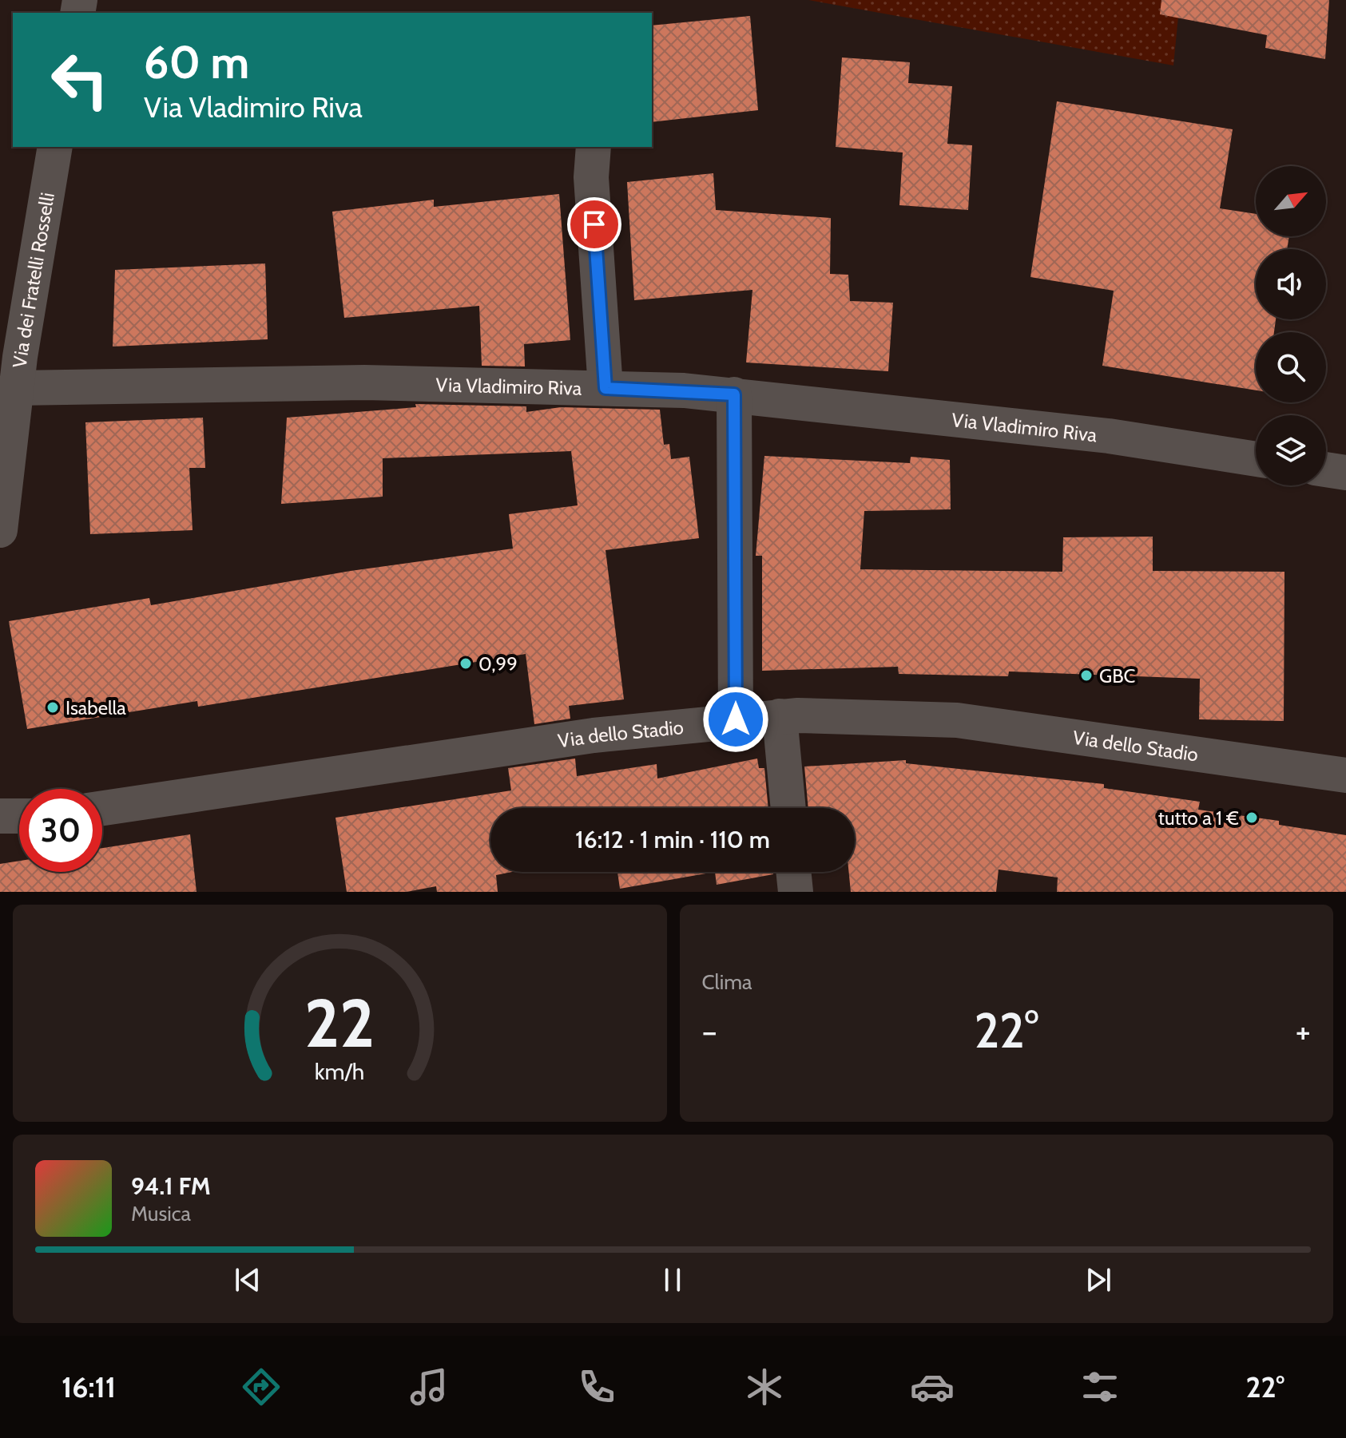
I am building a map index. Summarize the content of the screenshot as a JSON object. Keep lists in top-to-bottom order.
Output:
{
  "streets": {
    "street": ["Via dei Fratelli Rosselli", "Via Vladimiro Riva", "Via dello Stadio"]
  },
  "crossings": [
    ["Via dei Fratelli Rosselli", "Via Vladimiro Riva"]
  ],
  "places": [
    "0,99",
    "GBC",
    "Isabella",
    "tutto a 1 €"
  ],
  "north": "top right",
  "page": {
    "turn": ["60 m", "Via Vladimiro Riva"],
    "limit": "30",
    "trip": "16:12 · 1 min · 110 m",
    "tile": "Clima",
    "heat": ["−", "22°", "+"],
    "song": ["94.1 FM", "Musica"],
    "tabs": ["16:11", "22°"],
    "gauge": ["22", "km/h"]
  }
}
